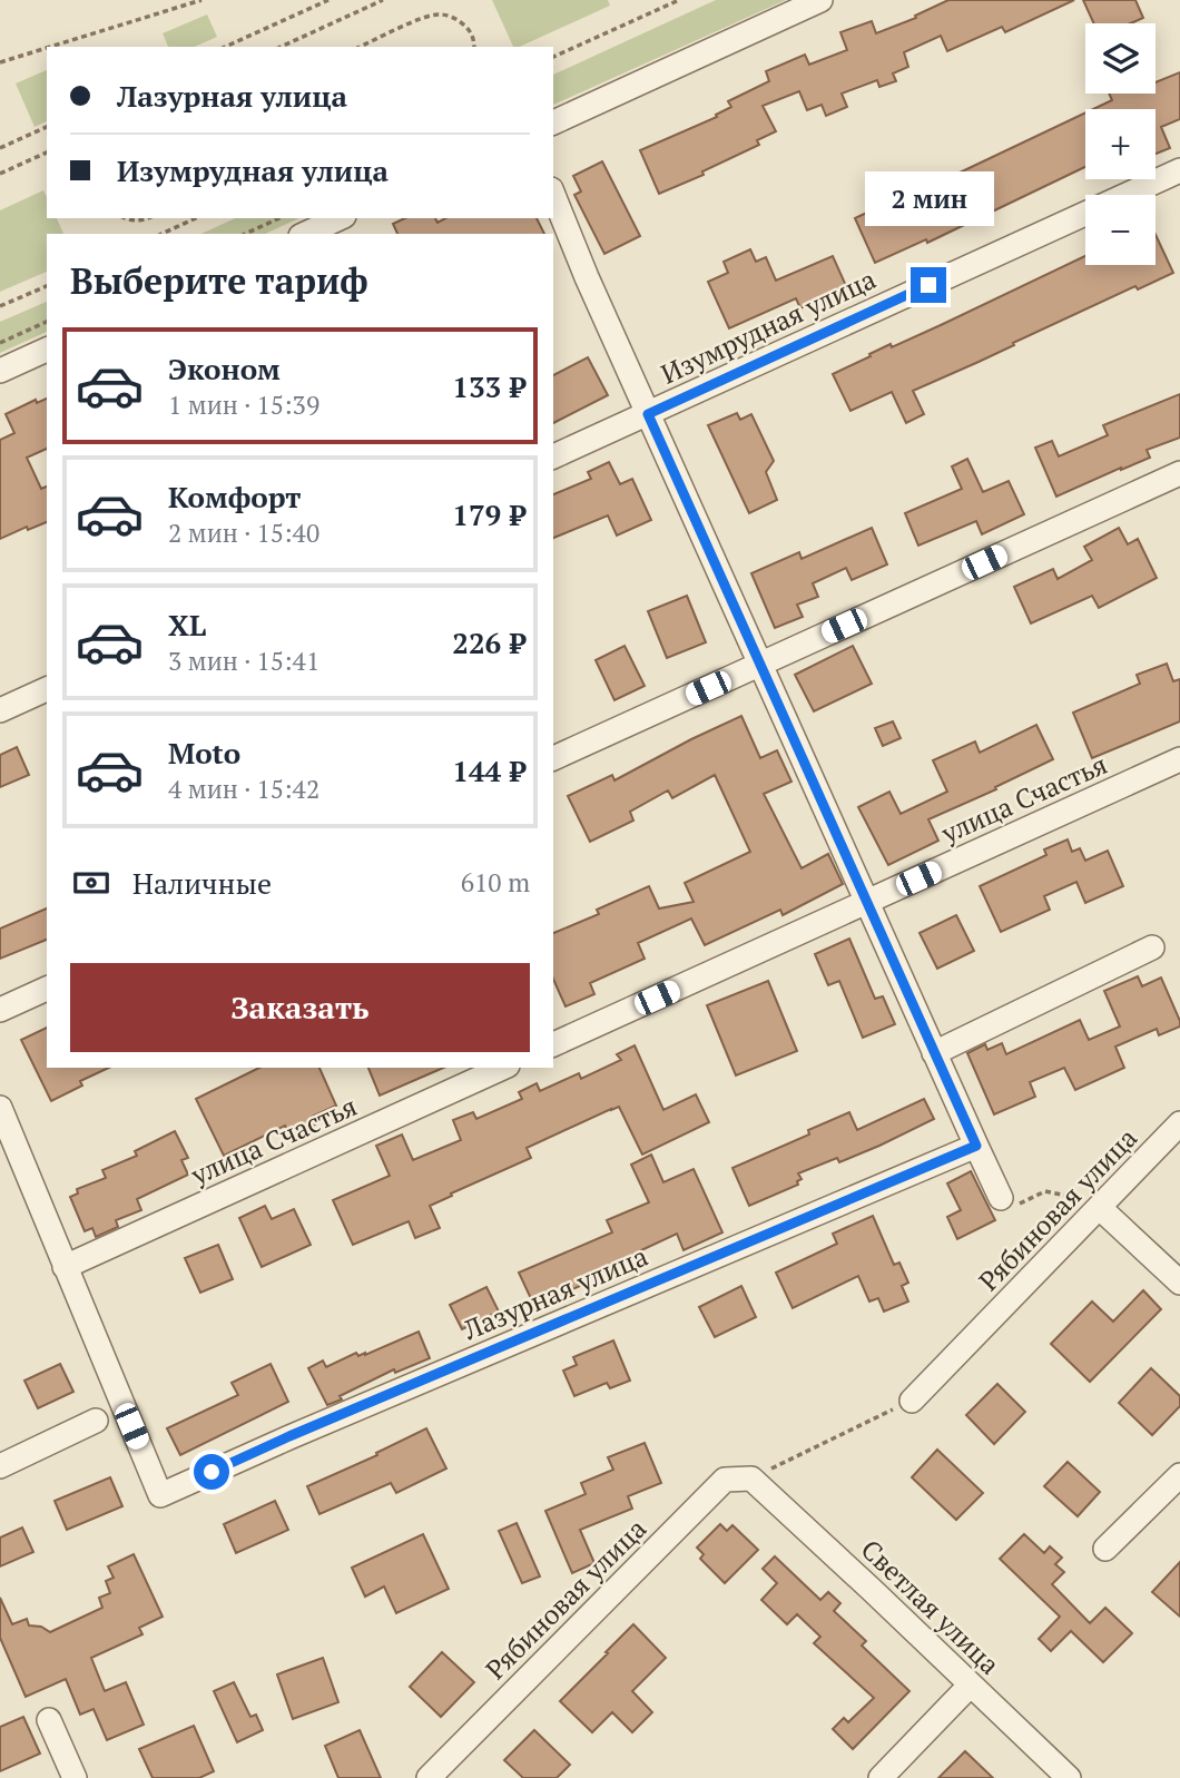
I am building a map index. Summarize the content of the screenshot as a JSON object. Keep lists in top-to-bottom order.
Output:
{
  "streets": {
    "street": [
      "Изумрудная улица",
      "улица Счастья",
      "Рябиновая улица",
      "Лазурная улица",
      "Светлая улица"
    ]
  },
  "crossings": [
    ["улица Счастья", "Лазурная улица"],
    ["Рябиновая улица", "Светлая улица"]
  ],
  "page": {
    "map_buttons": ["+", "−"],
    "banner": ["Лазурная улица", "Изумрудная улица"],
    "bubble": "2 мин",
    "heading": "Выберите тариф",
    "list": [
      {
        "name": "Эконом",
        "note": "1 мин · 15:39",
        "value": "133 ₽"
      },
      {
        "name": "Комфорт",
        "note": "2 мин · 15:40",
        "value": "179 ₽"
      },
      {
        "name": "XL",
        "note": "3 мин · 15:41",
        "value": "226 ₽"
      },
      {
        "name": "Moto",
        "note": "4 мин · 15:42",
        "value": "144 ₽"
      }
    ],
    "pay": ["Наличные", "610 m"],
    "buttons": "Заказать"
  }
}
